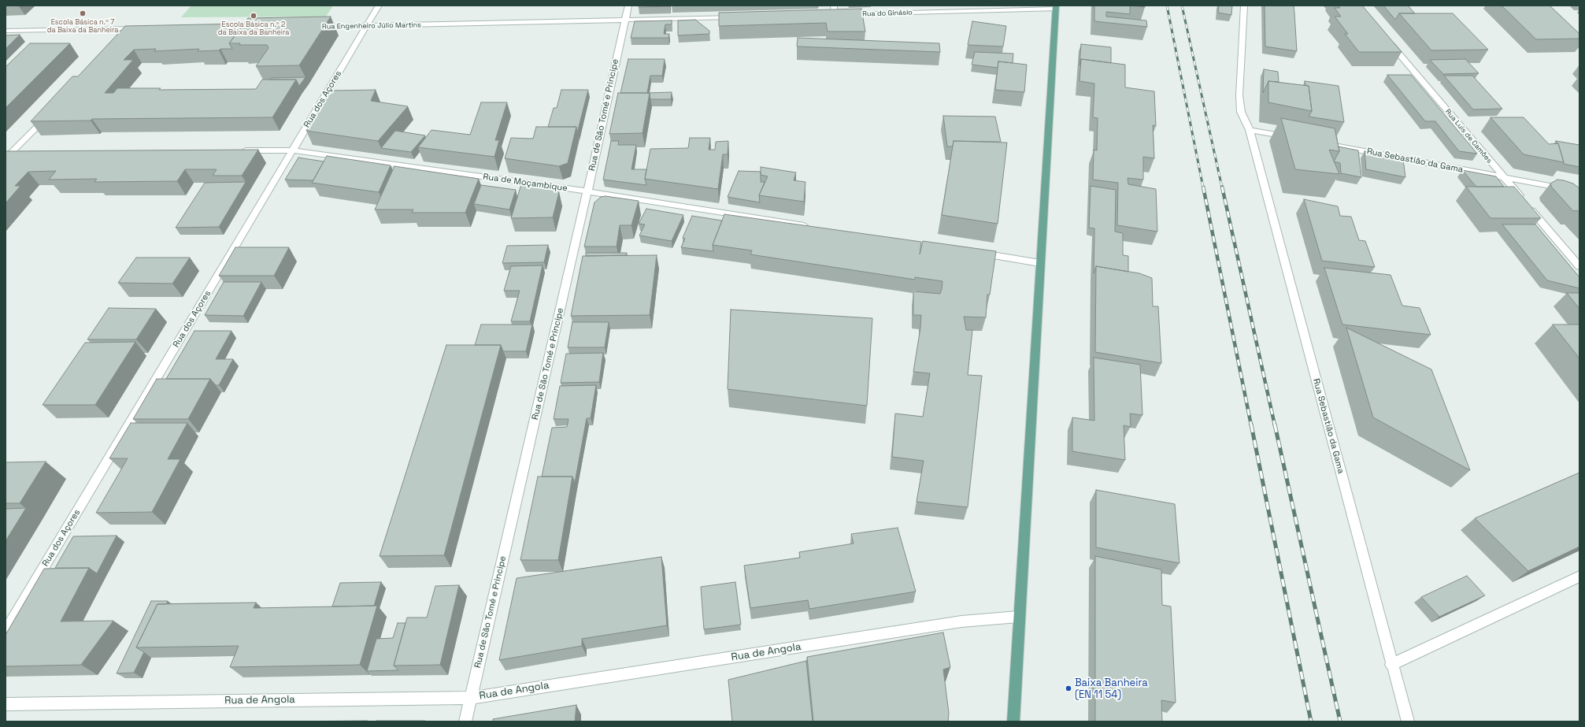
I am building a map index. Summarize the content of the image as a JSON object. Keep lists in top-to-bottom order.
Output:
{
  "streets": {
    "street": [
      "Rua do Ginásio",
      "Rua Engenheiro Júlio Martins",
      "Rua dos Açores",
      "Rua de São Tomé e Principe",
      "Rua Luis de Camões",
      "Rua Sebastião da Gama",
      "Rua de Moçambique",
      "Rua de Angola"
    ]
  },
  "crossings": [
    ["Rua Engenheiro Júlio Martins", "Rua dos Açores"],
    ["Rua Engenheiro Júlio Martins", "Rua de São Tomé e Principe"],
    ["Rua dos Açores", "Rua de Moçambique"],
    ["Rua de São Tomé e Principe", "Rua de Moçambique"],
    ["Rua de São Tomé e Principe", "Rua de Angola"],
    ["Rua Luis de Camões", "Rua Sebastião da Gama"]
  ],
  "places": ["Escola Básica n.º 7 da Baixa da Banheira", "Escola Básica n.º 2 da Baixa da Banheira", "Baixa Banheira (EN 11 54)"]
}
